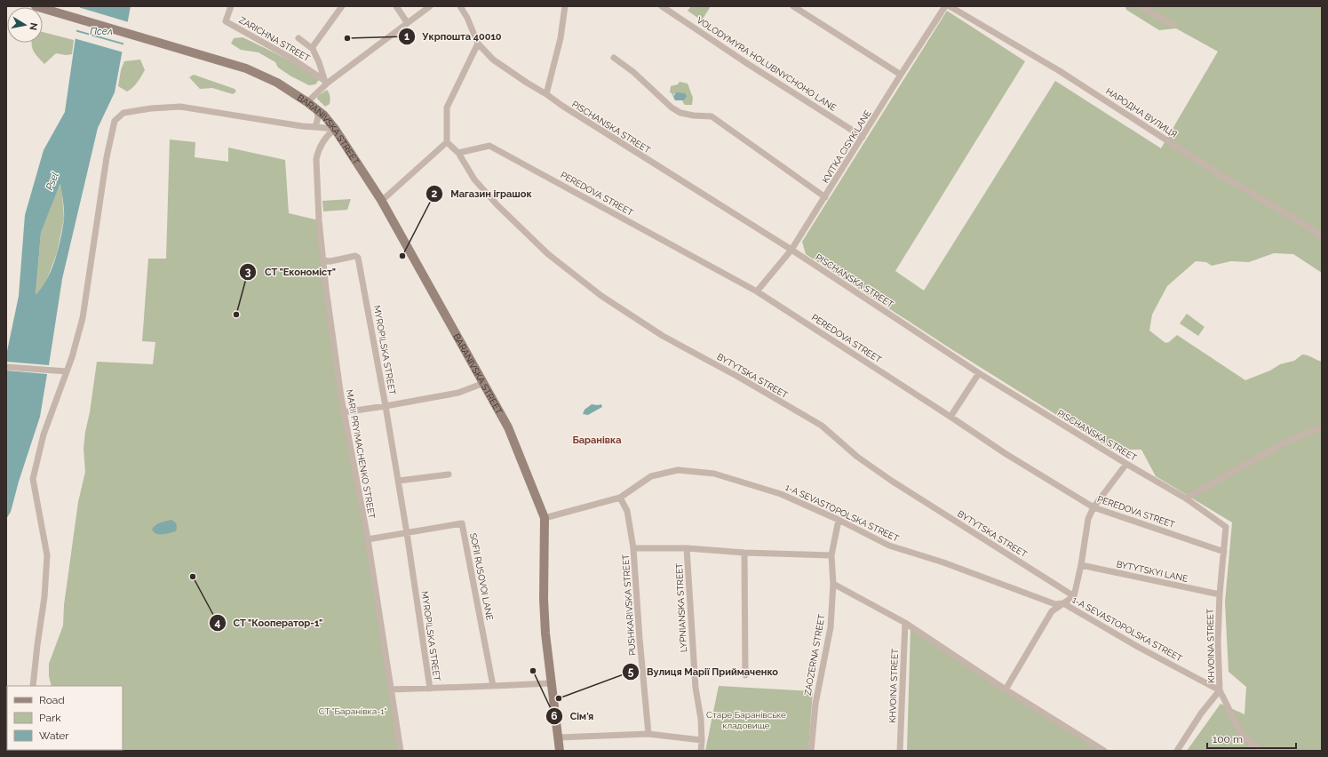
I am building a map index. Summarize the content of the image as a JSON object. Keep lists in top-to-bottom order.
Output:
{
  "streets": {
    "main road": ["BARANIVSKA STREET"],
    "street": [
      "ZARICHNA STREET",
      "VOLODYMYRA HOLUBNYCHOHO LANE",
      "НАРОДНА ВУЛИЦЯ",
      "PISCHANSKA STREET",
      "KVITKA CISYK LANE",
      "PEREDOVA STREET",
      "MYROPILSKA STREET",
      "BYTYTSKA STREET",
      "MARII PRYIMACHENKO STREET",
      "1-A SEVASTOPOLSKA STREET",
      "BYTYTSKYI LANE",
      "SOFII RUSOVOI LANE",
      "PUSHKARIVSKA STREET",
      "LYPNIANSKA STREET",
      "KHVOINA STREET",
      "ZAOZERNA STREET"
    ]
  },
  "crossings": [
    ["VOLODYMYRA HOLUBNYCHOHO LANE", "KVITKA CISYK LANE"],
    ["PISCHANSKA STREET", "KVITKA CISYK LANE"],
    ["PISCHANSKA STREET", "KHVOINA STREET"],
    ["BARANIVSKA STREET", "MARII PRYIMACHENKO STREET"],
    ["BARANIVSKA STREET", "1-A SEVASTOPOLSKA STREET"],
    ["KVITKA CISYK LANE", "PEREDOVA STREET"],
    ["PEREDOVA STREET", "BYTYTSKA STREET"],
    ["PEREDOVA STREET", "KHVOINA STREET"],
    ["MYROPILSKA STREET", "MARII PRYIMACHENKO STREET"],
    ["MYROPILSKA STREET", "SOFII RUSOVOI LANE"],
    ["MARII PRYIMACHENKO STREET", "SOFII RUSOVOI LANE"],
    ["1-A SEVASTOPOLSKA STREET", "PUSHKARIVSKA STREET"],
    ["1-A SEVASTOPOLSKA STREET", "KHVOINA STREET"],
    ["1-A SEVASTOPOLSKA STREET", "ZAOZERNA STREET"],
    ["BYTYTSKYI LANE", "KHVOINA STREET"]
  ],
  "districts": ["Баранівка"],
  "water": ["Псел", "Psel"],
  "parks": ["СТ \"Баранівка-1\"", "Старе Баранівське кладовище"],
  "places": [
    "Укрпошта 40010",
    "Магазин іграшок",
    "СТ \"Економіст\"",
    "СТ \"Кооператор-1\"",
    "Сім'я",
    "Вулиця Марії Приймаченко"
  ],
  "legend": ["Road", "Park", "Water"],
  "scale_bar": "100 m",
  "north": "right"
}
